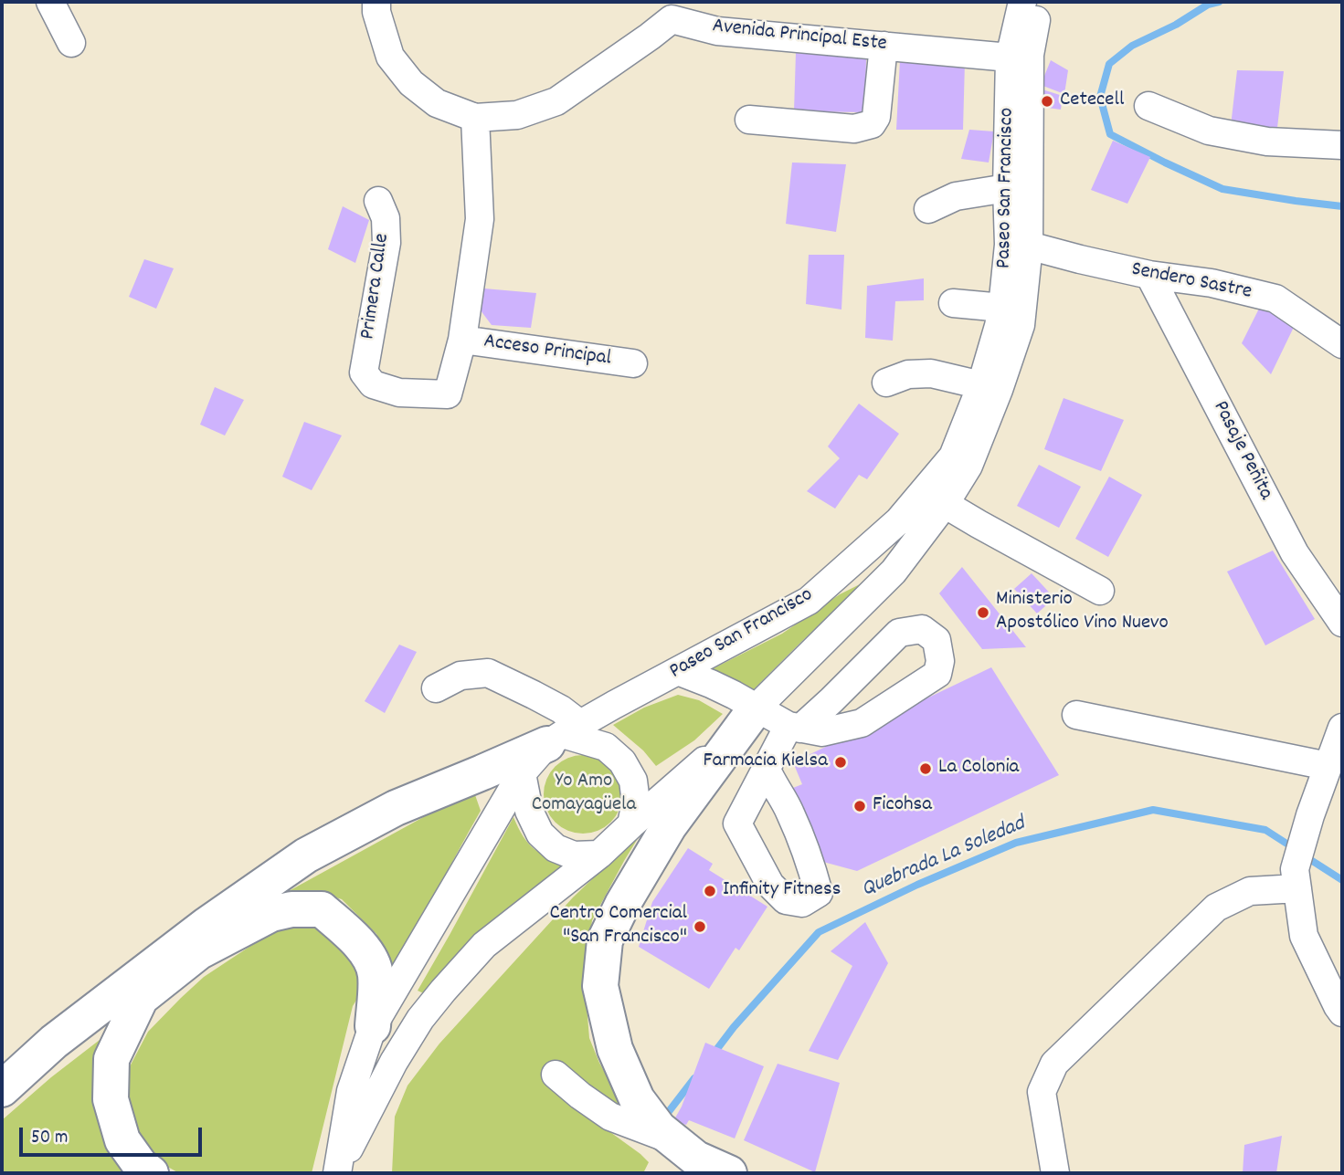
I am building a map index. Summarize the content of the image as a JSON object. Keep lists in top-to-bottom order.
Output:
{
  "streets": {
    "street": [
      "Avenida Principal Este",
      "Paseo San Francisco",
      "Sendero Sastre",
      "Primera Calle",
      "Acceso Principal",
      "Pasaje Peñita"
    ]
  },
  "crossings": [
    ["Avenida Principal Este", "Paseo San Francisco"],
    ["Avenida Principal Este", "Acceso Principal"],
    ["Paseo San Francisco", "Sendero Sastre"],
    ["Sendero Sastre", "Pasaje Peñita"],
    ["Primera Calle", "Acceso Principal"]
  ],
  "water": ["Quebrada La Soledad"],
  "parks": ["Yo Amo Comayagüela"],
  "places": [
    "Cetecell",
    "Ministerio Apostólico Vino Nuevo",
    "Farmacia Kielsa",
    "La Colonia",
    "Ficohsa",
    "Infinity Fitness",
    "Centro Comercial \"San Francisco\""
  ],
  "scale_bar": "50 m"
}
